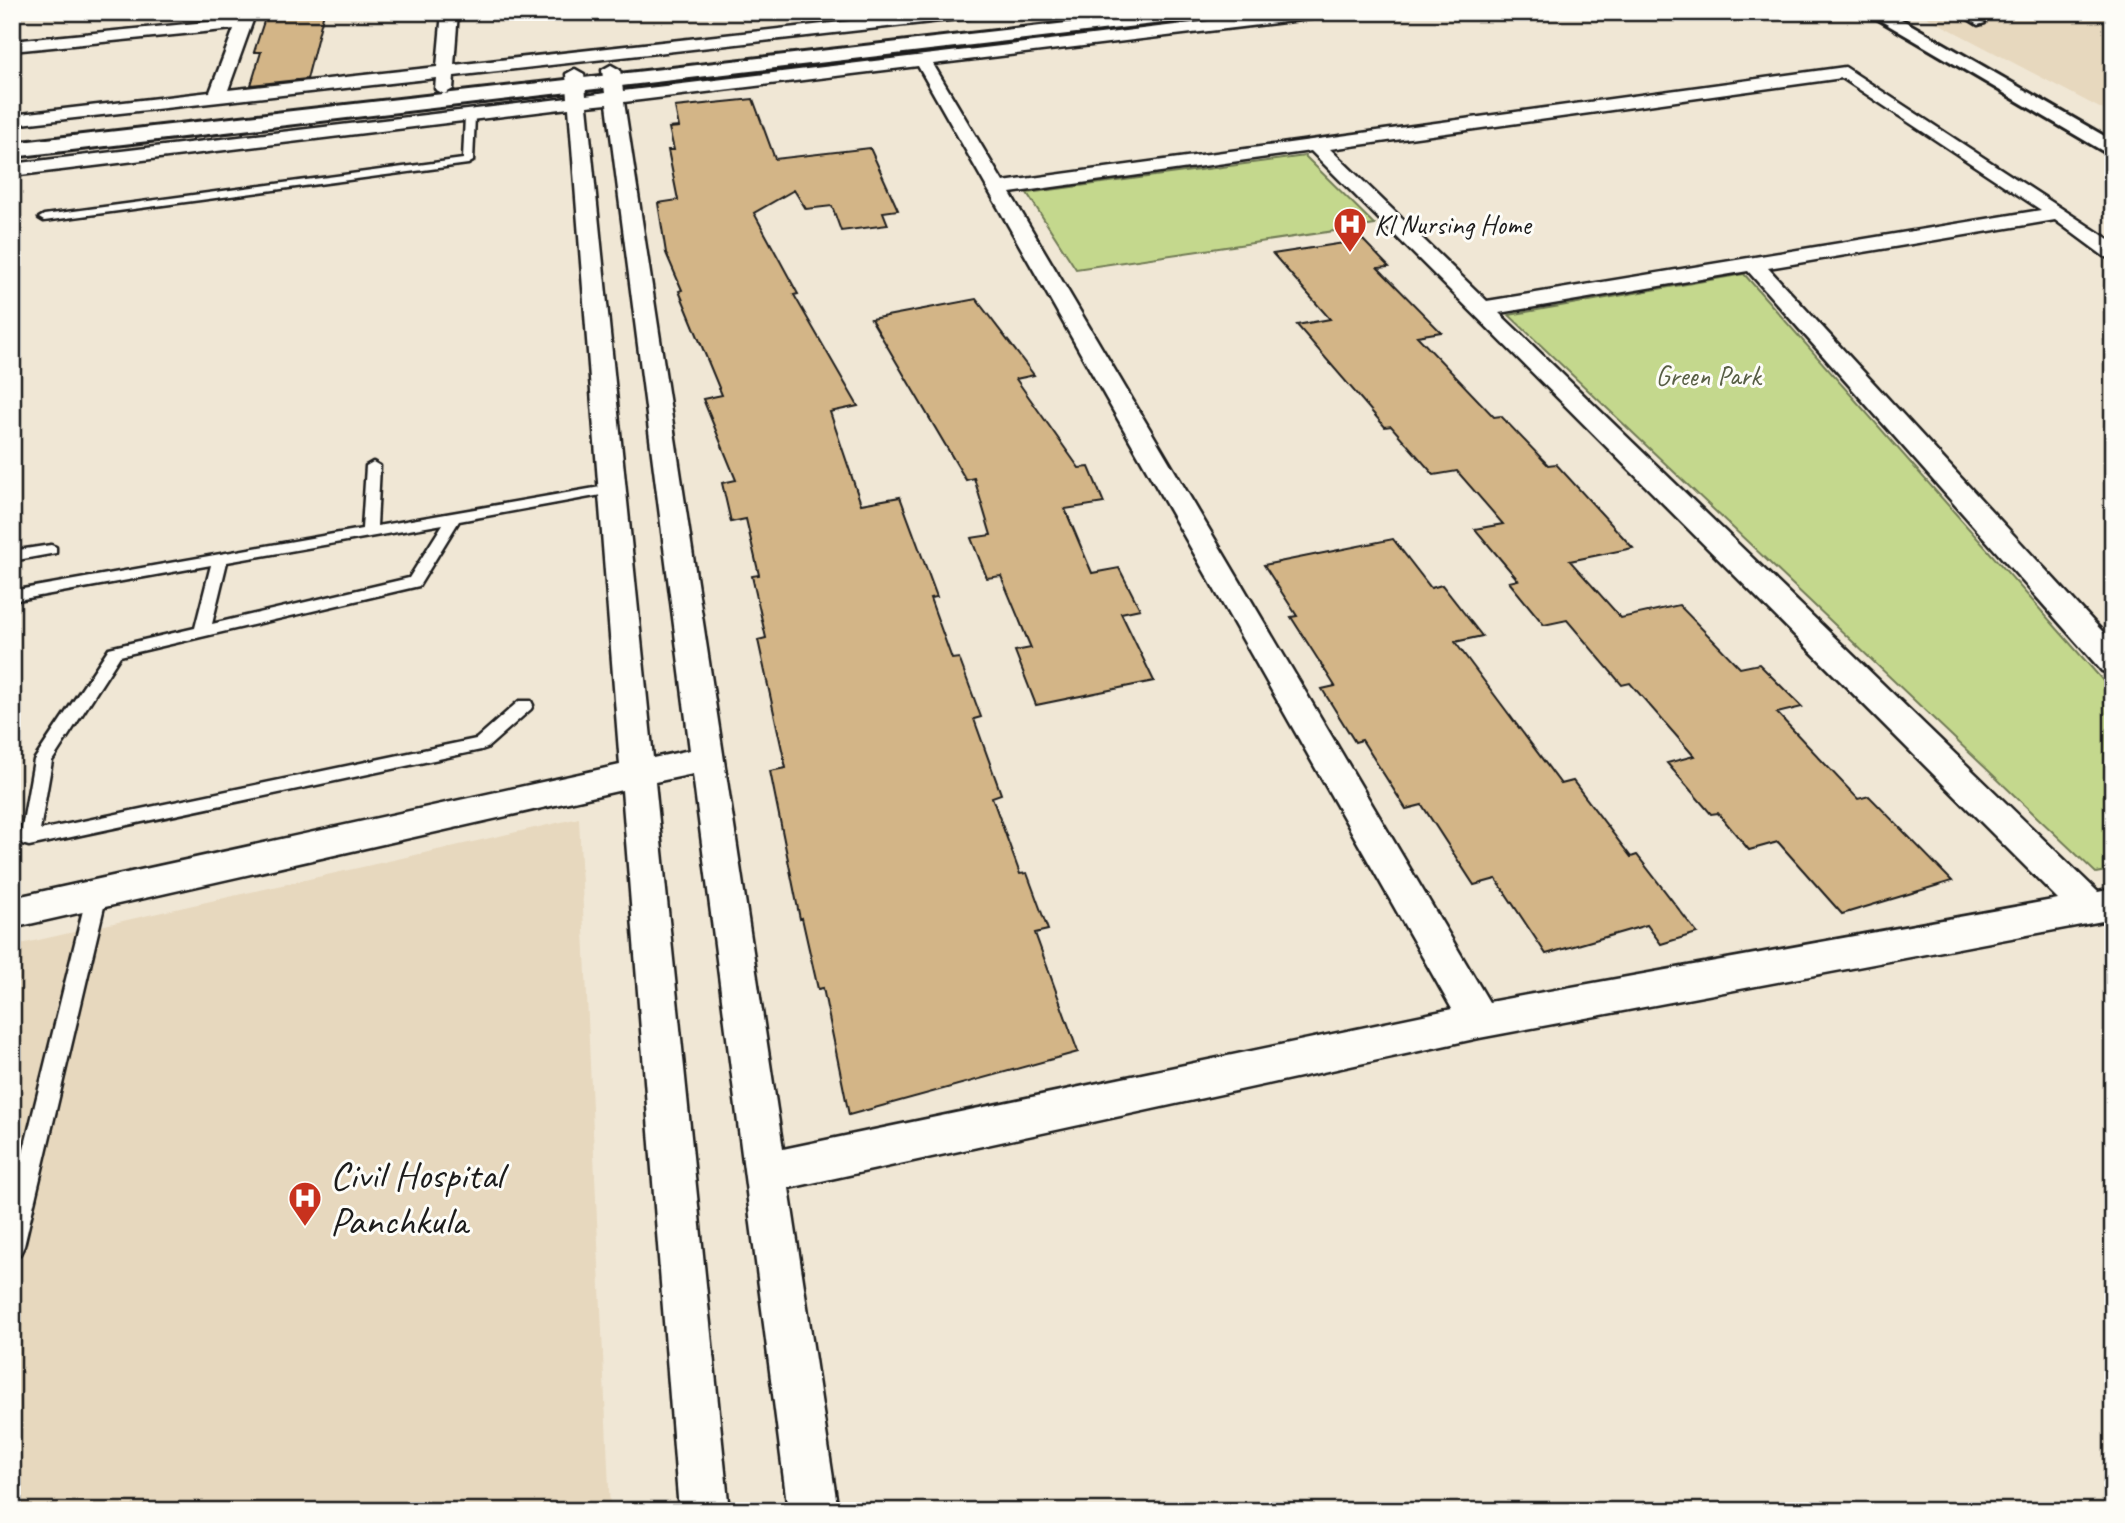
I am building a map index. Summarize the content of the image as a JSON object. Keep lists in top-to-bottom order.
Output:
{
  "parks": ["Green Park"],
  "places": {
    "hospital": ["Kl Nursing Home", "Civil Hospital Panchkula"]
  }
}
